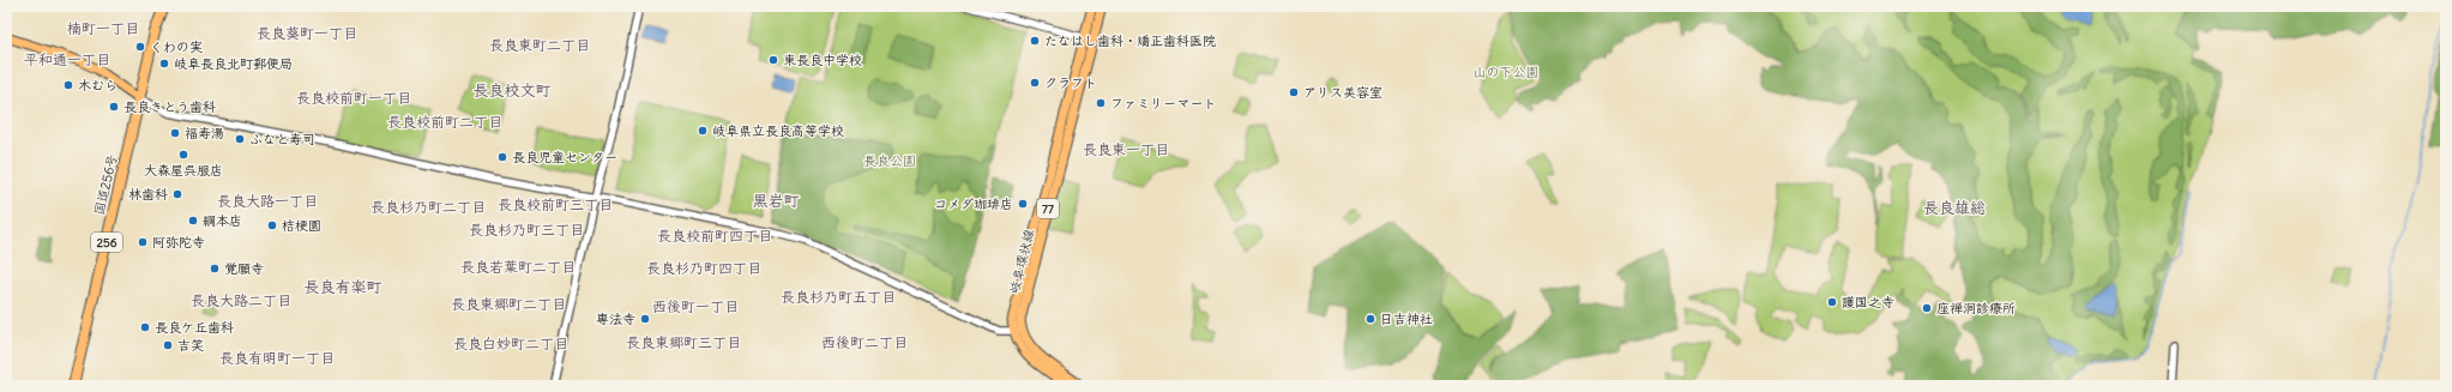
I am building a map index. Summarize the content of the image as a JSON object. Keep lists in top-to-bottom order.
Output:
{
  "streets": {
    "highway": ["国道256号", "256"],
    "main road": ["77", "岐阜環状線"]
  },
  "districts": [
    "楠町一丁目",
    "長良葵町一丁目",
    "長良東町二丁目",
    "平和通一丁目",
    "長良校文町",
    "長良校前町一丁目",
    "長良校前町二丁目",
    "長良東一丁目",
    "長良大路一丁目",
    "黒岩町",
    "長良校前町三丁目",
    "長良杉乃町二丁目",
    "長良雄総",
    "長良杉乃町三丁目",
    "長良校前町四丁目",
    "長良若葉町二丁目",
    "長良杉乃町四丁目",
    "長良有楽町",
    "長良杉乃町五丁目",
    "長良大路二丁目",
    "長良東郷町二丁目",
    "西後町一丁目",
    "長良東郷町三丁目",
    "西後町二丁目",
    "長良白妙町二丁目",
    "長良有明町一丁目"
  ],
  "parks": ["山の下公園", "長良公園"],
  "places": [
    "たなはし歯科・矯正歯科医院",
    "くわの実",
    "東長良中学校",
    "岐阜長良北町郵便局",
    "クラフト",
    "木むら",
    "アリス美容室",
    "ファミリーマート",
    "長良きとう歯科",
    "岐阜県立長良高等学校",
    "福寿湯",
    "ふなと寿司",
    "大森屋呉服店",
    "長良児童センター",
    "林歯科",
    "コメダ珈琲店",
    "綱本店",
    "桔梗園",
    "阿弥陀寺",
    "覚願寺",
    "護国之寺",
    "座禅洞診療所",
    "専法寺",
    "日吉神社",
    "長良ケ丘歯科",
    "吉笑"
  ]
}
